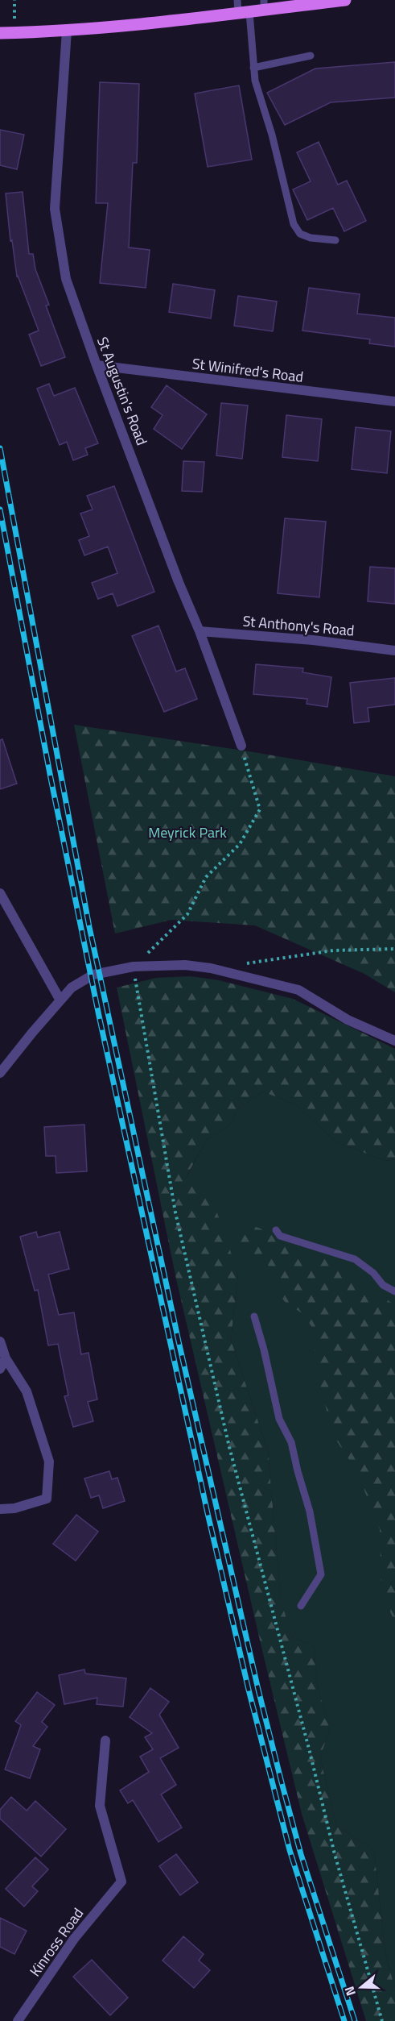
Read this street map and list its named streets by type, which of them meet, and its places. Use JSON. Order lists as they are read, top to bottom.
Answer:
{
  "streets": {
    "street": [
      "St Winifred's Road",
      "St Augustin's Road",
      "St Anthony's Road",
      "Kinross Road"
    ]
  },
  "crossings": [
    ["St Winifred's Road", "St Augustin's Road"],
    ["St Augustin's Road", "St Anthony's Road"]
  ],
  "parks": ["Meyrick Park"],
  "north": "left"
}
